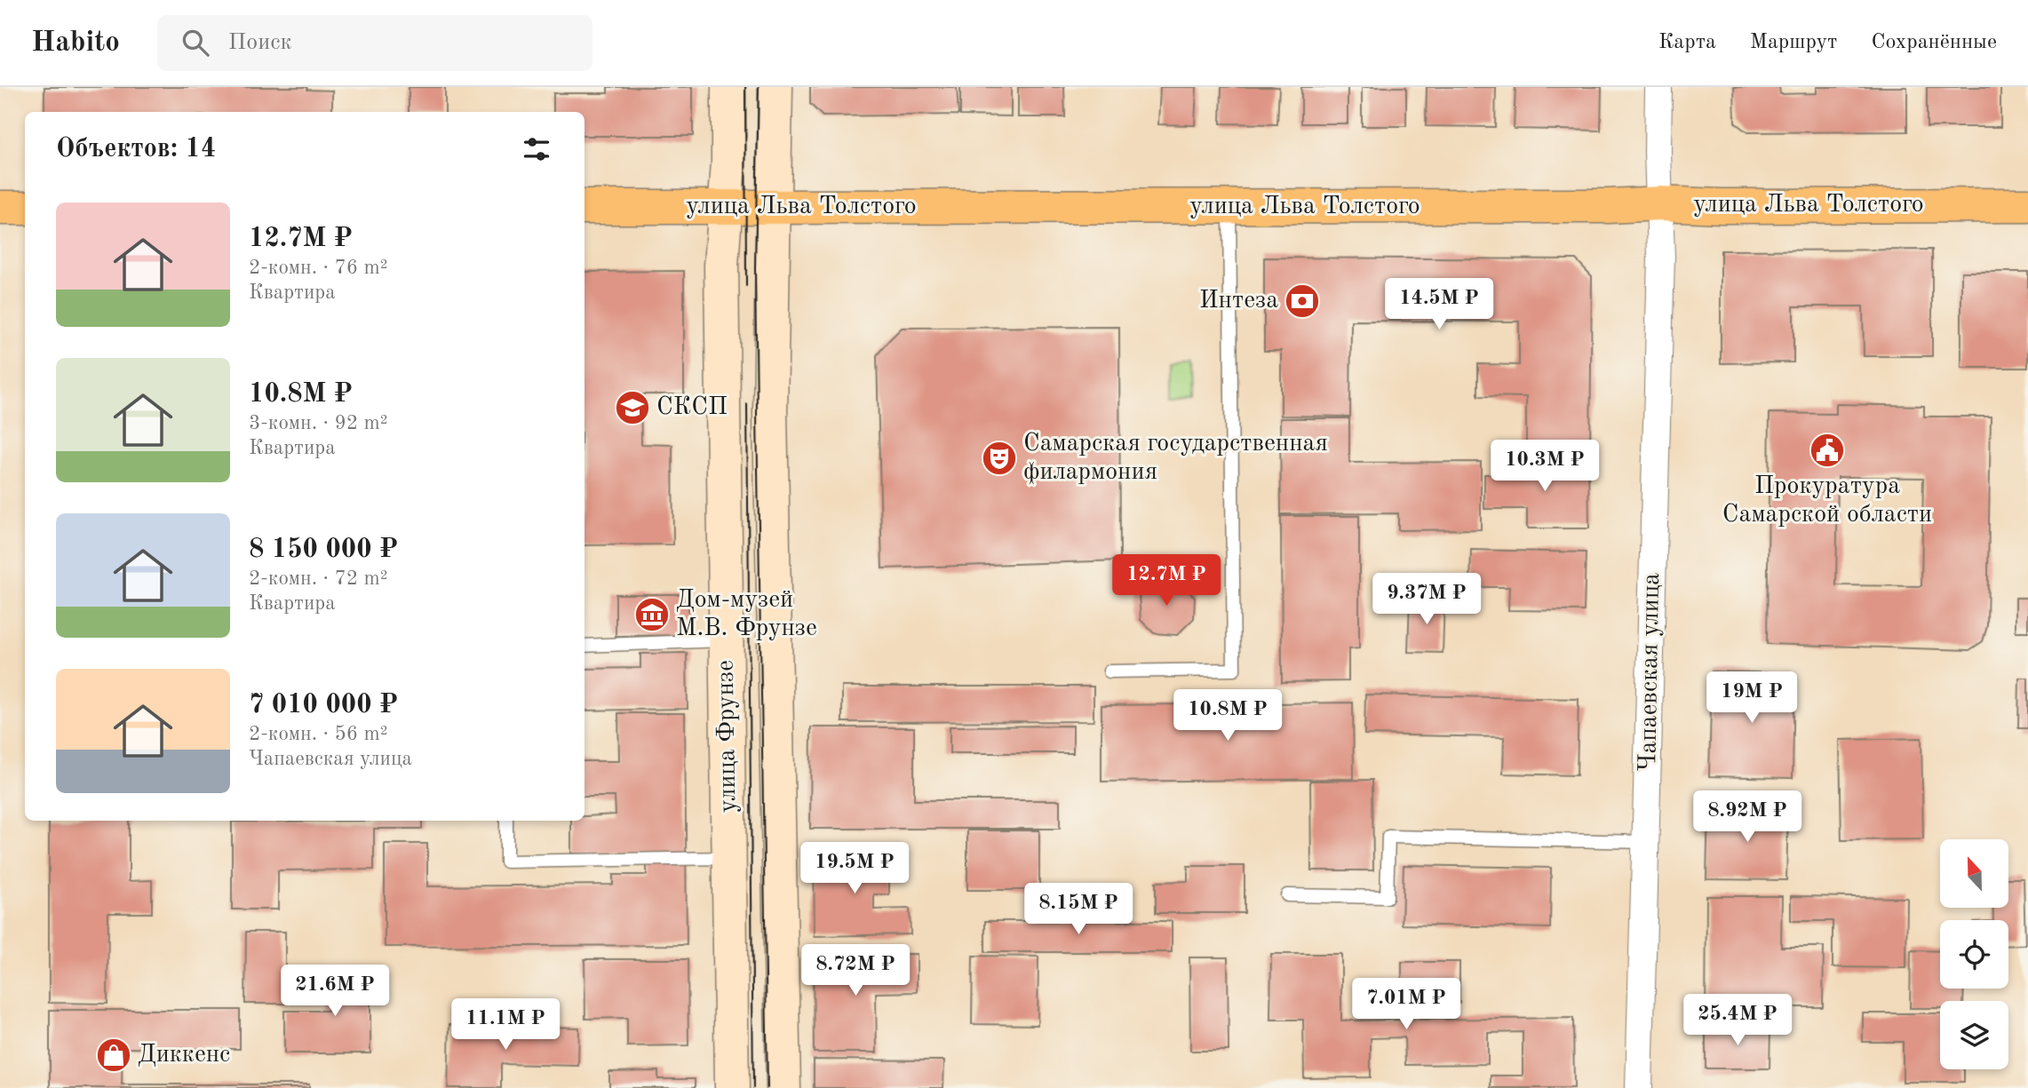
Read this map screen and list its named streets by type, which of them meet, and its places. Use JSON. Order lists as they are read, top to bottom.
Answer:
{
  "streets": {
    "main road": ["улица Льва Толстого", "улица Фрунзе"],
    "street": ["Чапаевская улица"]
  },
  "crossings": [
    ["улица Льва Толстого", "Чапаевская улица"],
    ["улица Льва Толстого", "улица Фрунзе"]
  ],
  "places": {
    "bank": ["Интеза"],
    "school or university": ["СКСП"],
    "public building": ["Прокуратура Самарской области"],
    "theatre": ["Самарская государственная филармония"],
    "museum": ["Дом-музей М.В. Фрунзе"],
    "shop": ["Диккенс"]
  },
  "north": "top",
  "page": {
    "header": "Habito",
    "search": "Поиск",
    "nav": ["Карта", "Маршрут", "Сохранённые"],
    "heading": "Объектов: 14",
    "list": [
      {
        "name": "12.7M ₽",
        "note": "2-комн. · 76 m² · Квартира"
      },
      {
        "name": "10.8M ₽",
        "note": "3-комн. · 92 m² · Квартира"
      },
      {
        "name": "8 150 000 ₽",
        "note": "2-комн. · 72 m² · Квартира"
      },
      {
        "name": "7 010 000 ₽",
        "note": "2-комн. · 56 m² · Чапаевская улица"
      }
    ],
    "price": [
      "14.5M ₽",
      "10.3M ₽",
      "12.7M ₽",
      "9.37M ₽",
      "19M ₽",
      "10.8M ₽",
      "8.92M ₽",
      "19.5M ₽",
      "8.15M ₽",
      "8.72M ₽",
      "21.6M ₽",
      "7.01M ₽",
      "25.4M ₽",
      "11.1M ₽"
    ]
  }
}
